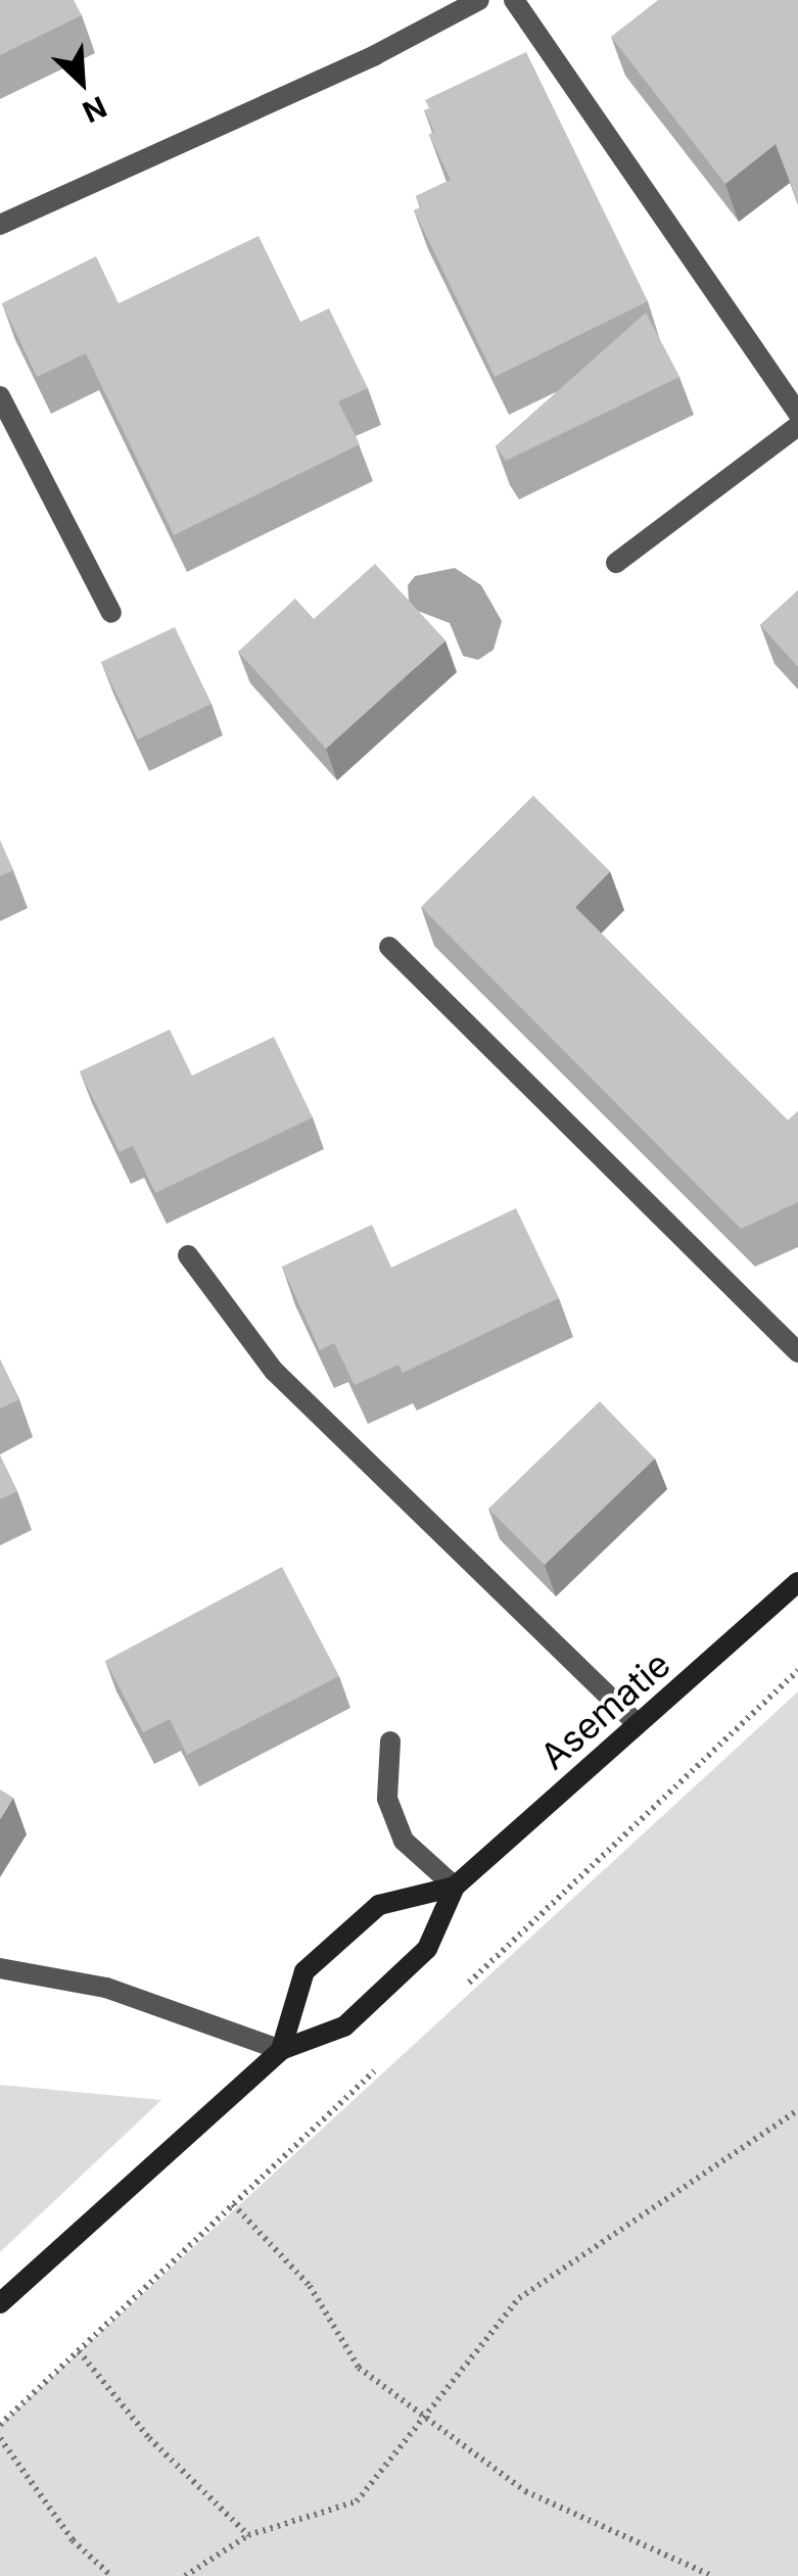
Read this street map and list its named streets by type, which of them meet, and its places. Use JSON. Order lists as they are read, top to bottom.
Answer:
{
  "streets": {
    "street": ["Asematie"]
  },
  "north": "bottom right"
}
